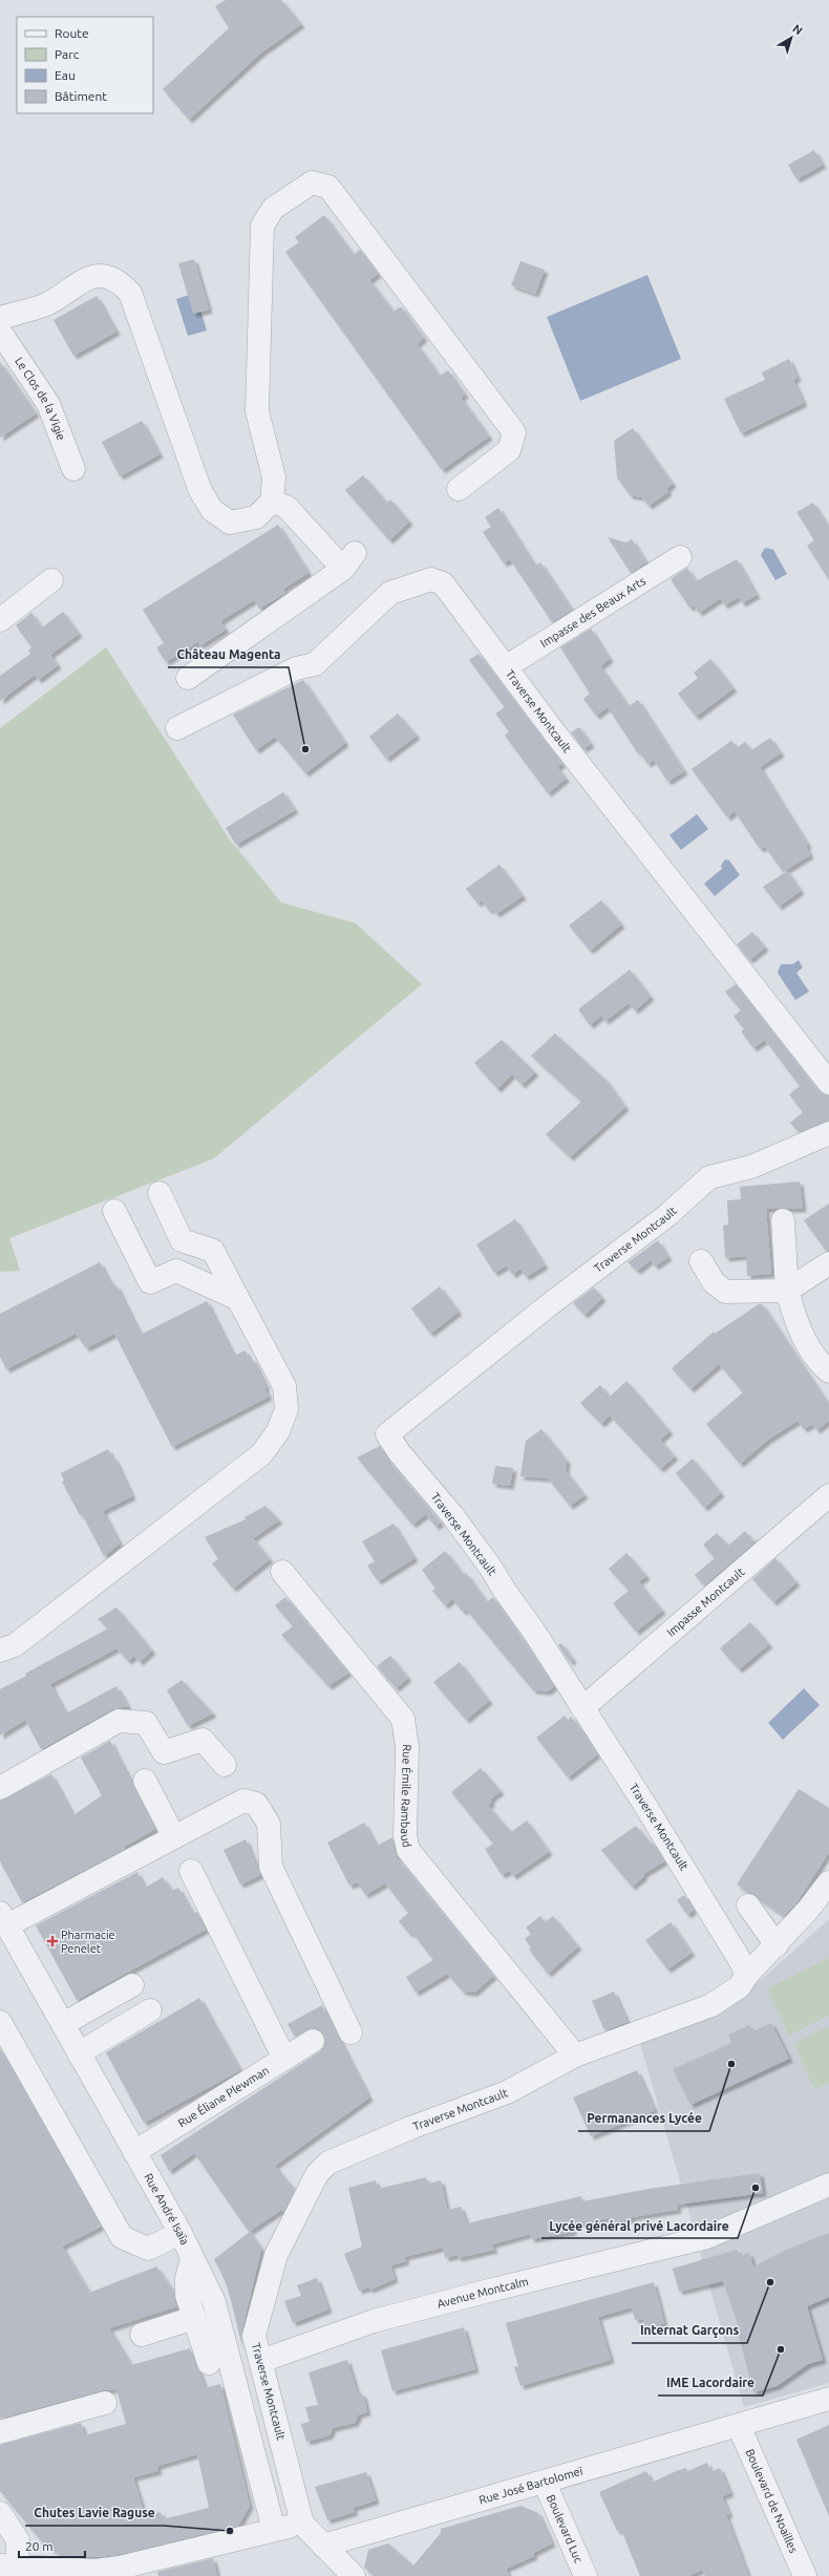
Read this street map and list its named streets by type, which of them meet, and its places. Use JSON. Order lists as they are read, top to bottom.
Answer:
{
  "streets": {
    "street": [
      "Le Clos de la Vigie",
      "Impasse des Beaux Arts",
      "Traverse Montcault",
      "Impasse Montcault",
      "Rue Émile Rambaud",
      "Rue Éliane Plewman",
      "Rue André Isaïa",
      "Avenue Montcalm",
      "Rue José Bartolomeï",
      "Boulevard de Noailles",
      "Boulevard Luc"
    ]
  },
  "crossings": [
    ["Impasse des Beaux Arts", "Traverse Montcault"],
    ["Traverse Montcault", "Impasse Montcault"],
    ["Traverse Montcault", "Rue Émile Rambaud"],
    ["Traverse Montcault", "Avenue Montcalm"],
    ["Rue Éliane Plewman", "Rue André Isaïa"],
    ["Rue José Bartolomeï", "Boulevard de Noailles"],
    ["Rue José Bartolomeï", "Boulevard Luc"]
  ],
  "places": {
    "other": [
      "Château Magenta",
      "Permanances Lycée",
      "Lycée général privé Lacordaire",
      "Internat Garçons",
      "IME Lacordaire",
      "Chutes Lavie Raguse"
    ],
    "health": ["Pharmacie Penelet"]
  },
  "legend": [
    "Route",
    "Parc",
    "Eau",
    "Bâtiment"
  ],
  "scale_bar": "20 m",
  "north": "top right"
}
